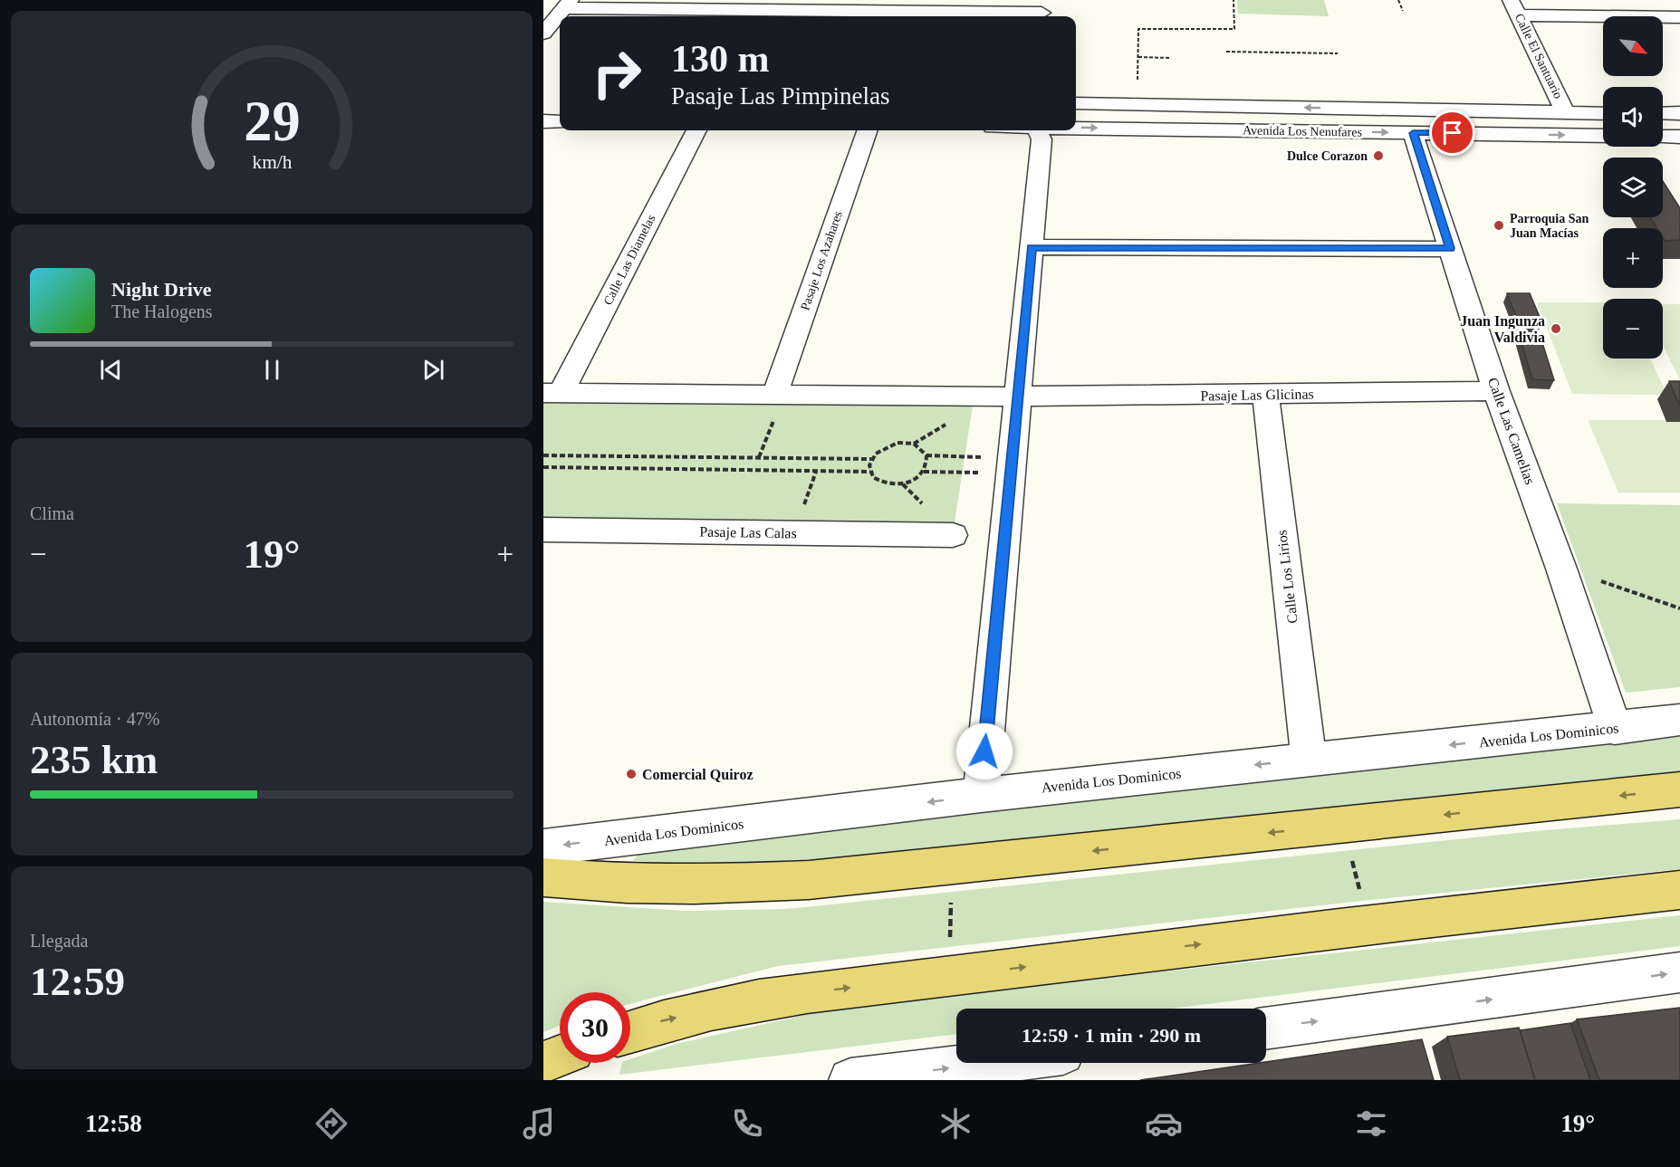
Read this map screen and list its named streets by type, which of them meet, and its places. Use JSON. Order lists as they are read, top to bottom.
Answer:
{
  "streets": {
    "street": [
      "Calle El Santuario",
      "Avenida Los Nenufares",
      "Calle Las Diamelas",
      "Pasaje Los Azahares",
      "Pasaje Las Glicinas",
      "Calle Las Camelias",
      "Pasaje Las Calas",
      "Calle Los Lirios",
      "Avenida Los Dominicos"
    ]
  },
  "crossings": [
    ["Calle El Santuario", "Avenida Los Nenufares"],
    ["Avenida Los Nenufares", "Calle Las Camelias"],
    ["Calle Las Diamelas", "Pasaje Las Glicinas"],
    ["Pasaje Los Azahares", "Pasaje Las Glicinas"],
    ["Pasaje Las Glicinas", "Calle Las Camelias"],
    ["Pasaje Las Glicinas", "Calle Los Lirios"],
    ["Calle Las Camelias", "Avenida Los Dominicos"],
    ["Calle Los Lirios", "Avenida Los Dominicos"]
  ],
  "places": [
    "Dulce Corazon",
    "Parroquia San Juan Macías",
    "Juan Ingunza Valdivia",
    "Comercial Quiroz"
  ],
  "north": "bottom right",
  "page": {
    "map_buttons": ["+", "−"],
    "turn": ["130 m", "Pasaje Las Pimpinelas"],
    "song": ["Night Drive", "The Halogens"],
    "tile": [
      "Clima",
      ["Autonomía · 47%", "235 km"],
      ["Llegada", "12:59"]
    ],
    "heat": ["−", "19°", "+"],
    "limit": "30",
    "trip": "12:59 · 1 min · 290 m",
    "tabs": ["12:58", "19°"],
    "gauge": ["29", "km/h"]
  }
}
